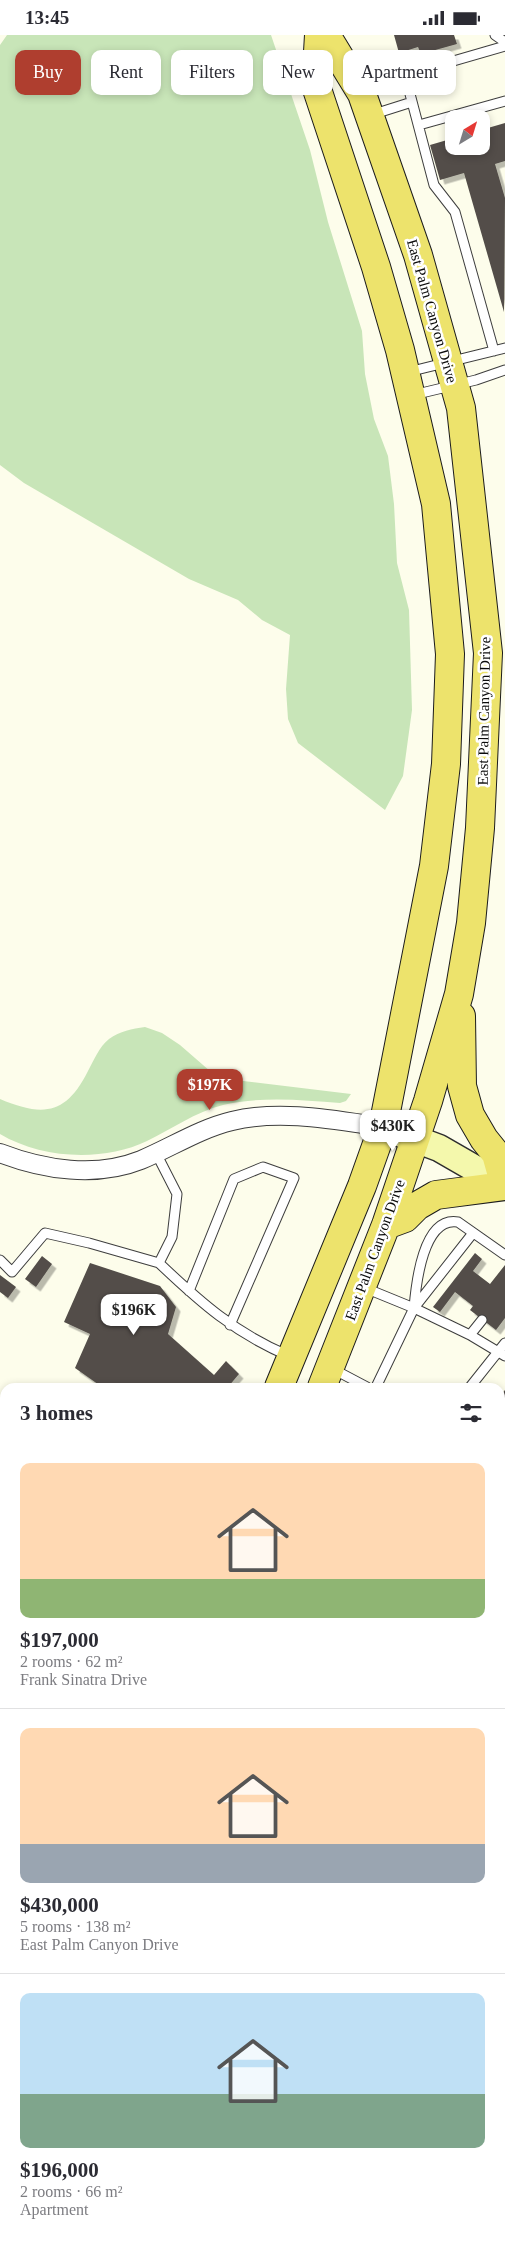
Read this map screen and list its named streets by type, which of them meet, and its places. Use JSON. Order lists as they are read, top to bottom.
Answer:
{
  "streets": {
    "main road": ["East Palm Canyon Drive"]
  },
  "north": "top right",
  "page": {
    "status": "13:45",
    "chip": [
      "Buy",
      "Rent",
      "Filters",
      "New",
      "Apartment"
    ],
    "price": ["$197K", "$430K", "$196K"],
    "heading": "3 homes",
    "list": [
      {
        "name": "$197,000",
        "note": "2 rooms · 62 m² · Frank Sinatra Drive"
      },
      {
        "name": "$430,000",
        "note": "5 rooms · 138 m² · East Palm Canyon Drive"
      },
      {
        "name": "$196,000",
        "note": "2 rooms · 66 m² · Apartment"
      }
    ]
  }
}
